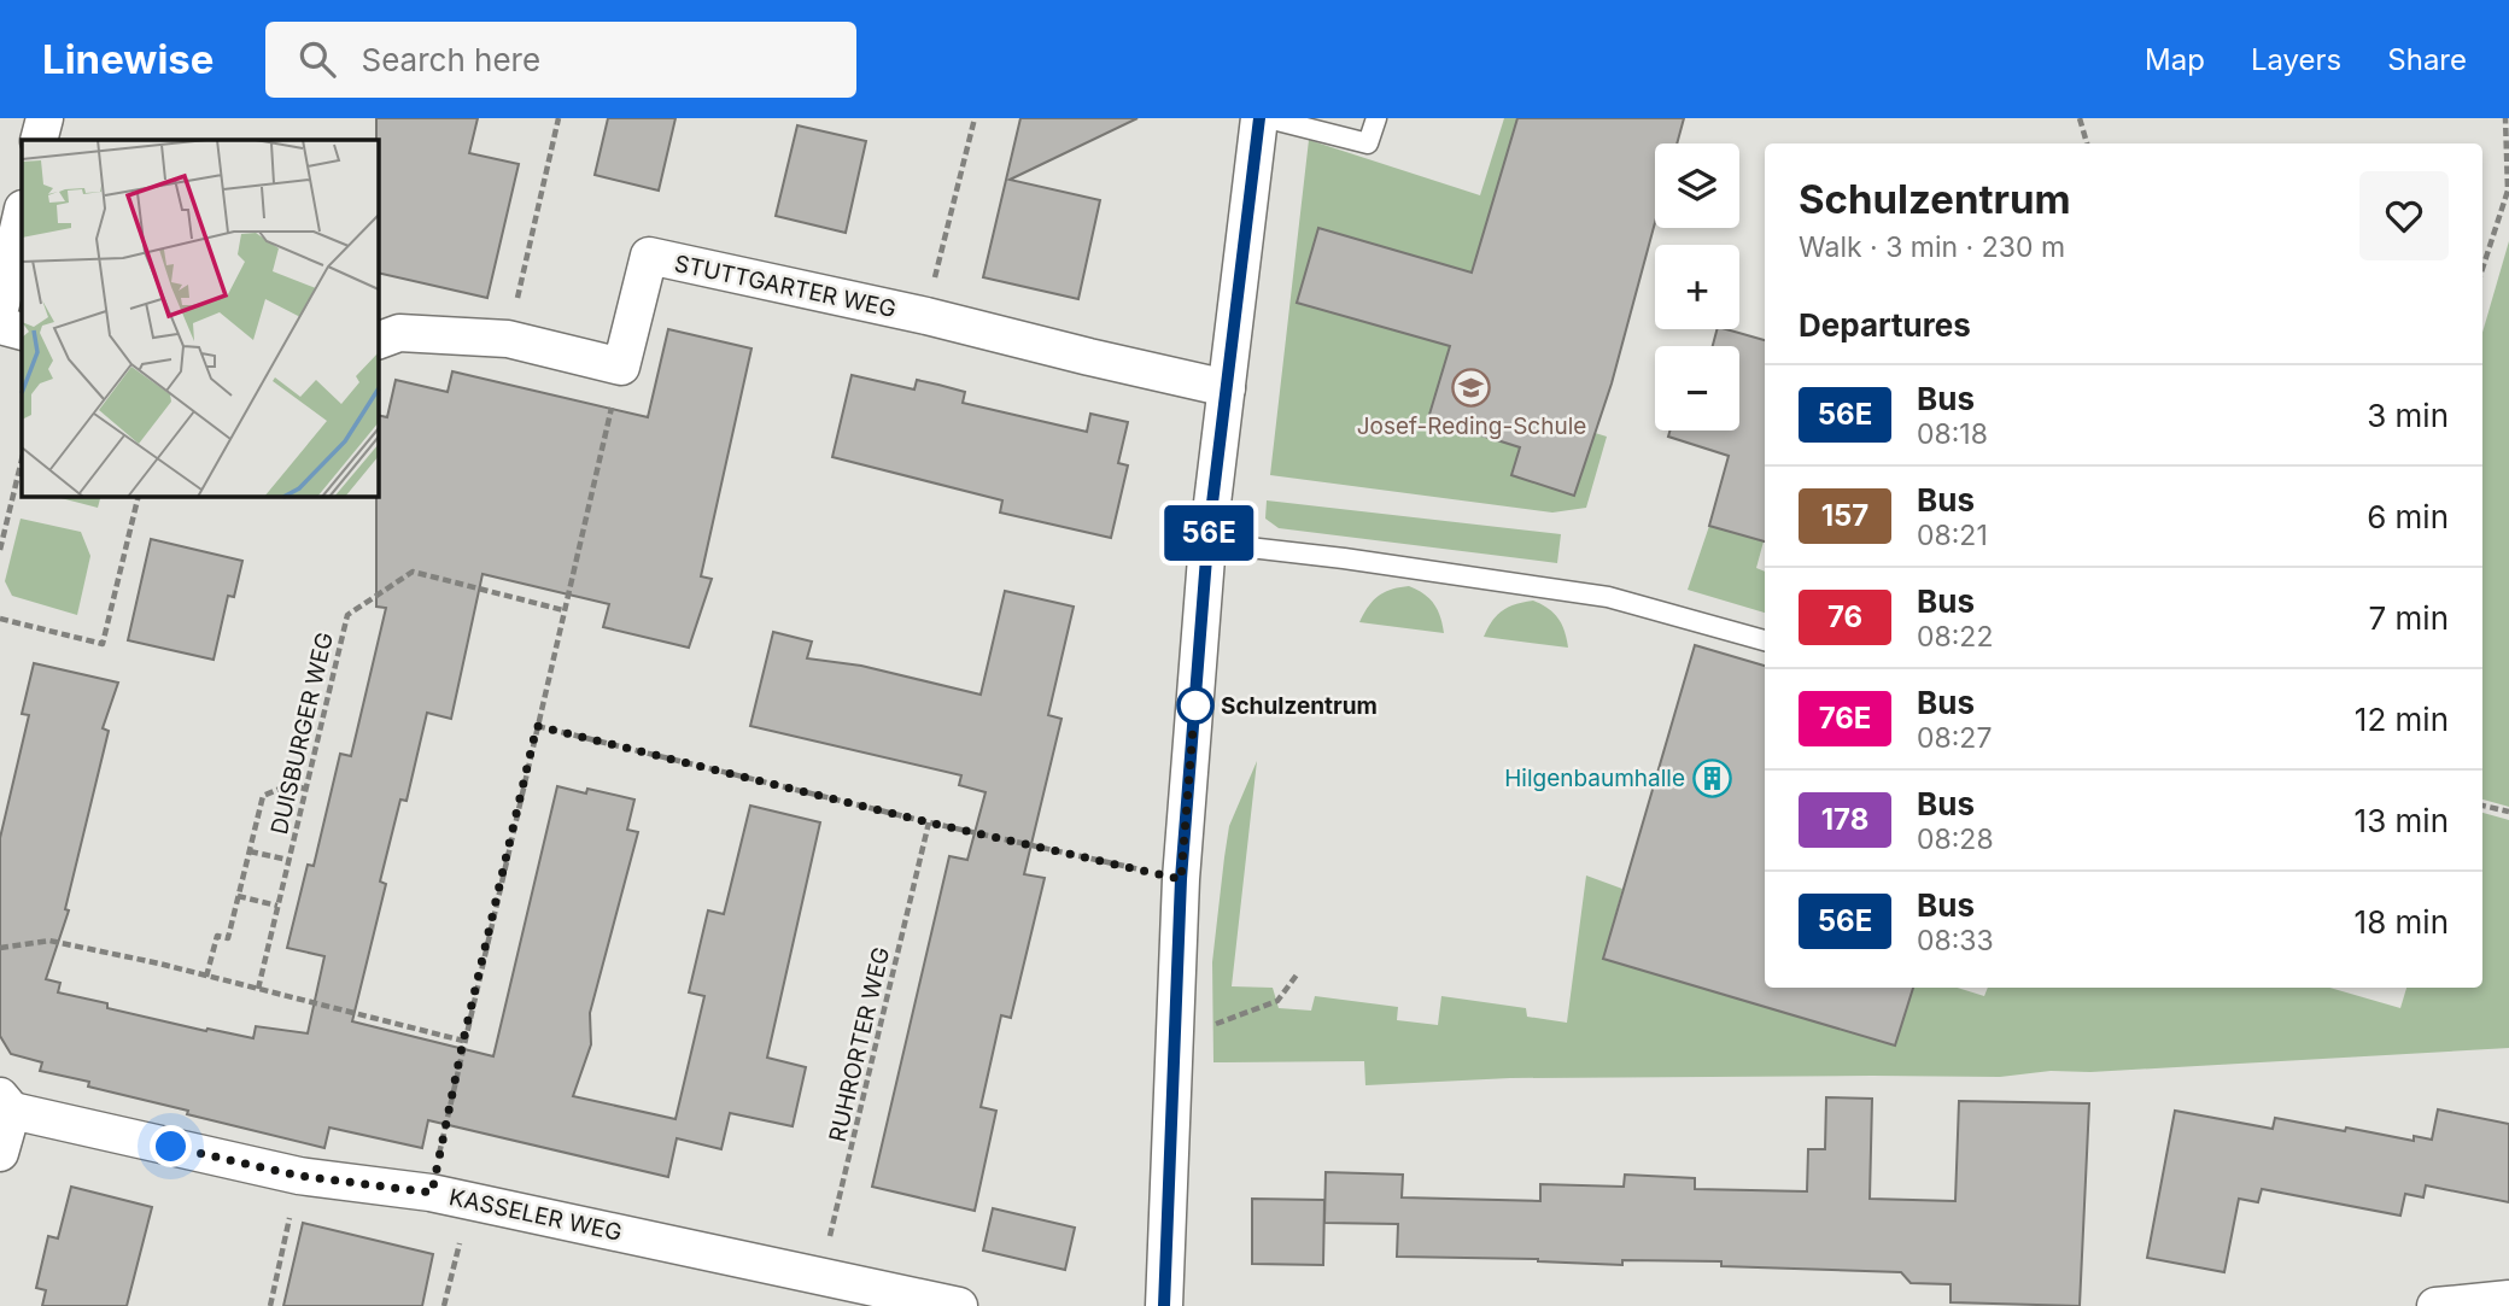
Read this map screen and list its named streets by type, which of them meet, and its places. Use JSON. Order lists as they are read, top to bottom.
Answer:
{
  "streets": {
    "street": ["STUTTGARTER WEG", "KASSELER WEG"],
    "path": ["DUISBURGER WEG", "RUHRORTER WEG"]
  },
  "crossings": [
    ["RUHRORTER WEG", "KASSELER WEG"]
  ],
  "places": {
    "school or university": ["Josef-Reding-Schule"],
    "other": ["Schulzentrum"],
    "building": ["Hilgenbaumhalle"]
  },
  "lines": ["bus line 56E"],
  "page": {
    "header": "Linewise",
    "search": "Search here",
    "nav": ["Map", "Layers", "Share"],
    "on_map": "56E",
    "map_buttons": ["+", "−"],
    "heading": [
      ["Schulzentrum", "Walk · 3 min · 230 m"],
      "Departures"
    ],
    "list": [
      {
        "mark": "56E",
        "name": "Bus",
        "note": "08:18",
        "value": "3 min"
      },
      {
        "mark": "157",
        "name": "Bus",
        "note": "08:21",
        "value": "6 min"
      },
      {
        "mark": "76",
        "name": "Bus",
        "note": "08:22",
        "value": "7 min"
      },
      {
        "mark": "76E",
        "name": "Bus",
        "note": "08:27",
        "value": "12 min"
      },
      {
        "mark": "178",
        "name": "Bus",
        "note": "08:28",
        "value": "13 min"
      },
      {
        "mark": "56E",
        "name": "Bus",
        "note": "08:33",
        "value": "18 min"
      }
    ]
  }
}
